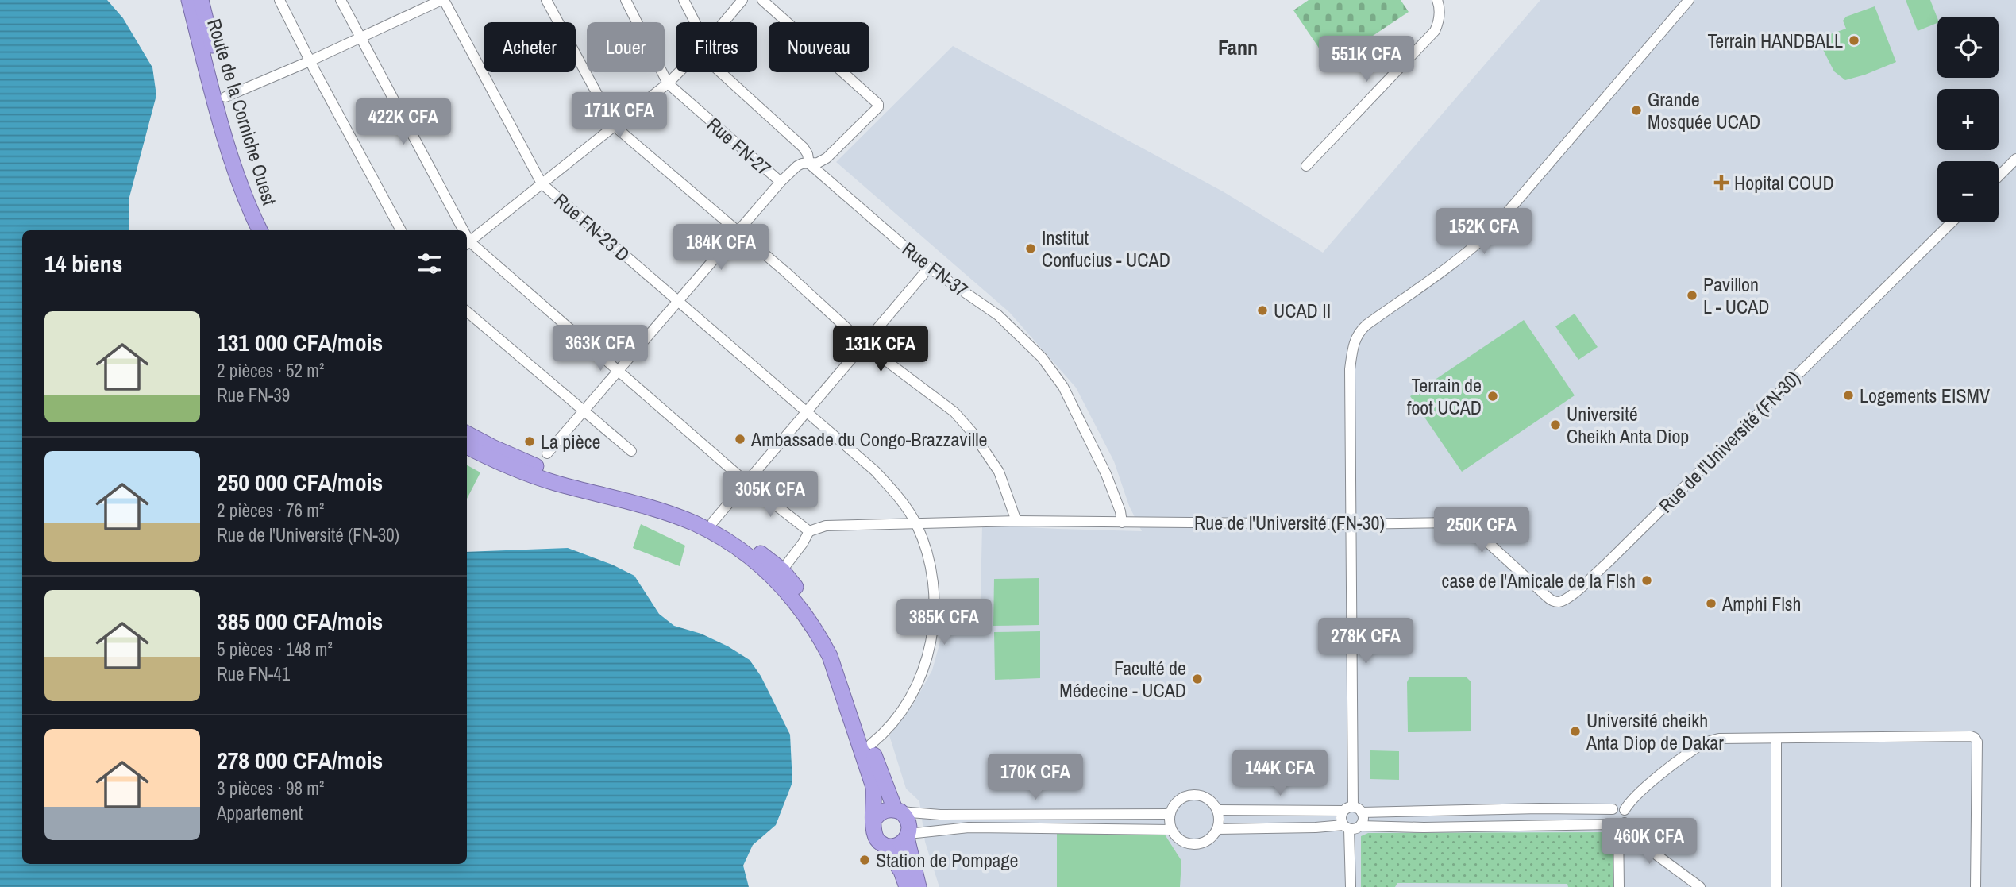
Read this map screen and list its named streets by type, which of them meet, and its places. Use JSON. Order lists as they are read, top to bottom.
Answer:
{
  "streets": {
    "highway": ["Route de la Corniche Ouest"],
    "street": [
      "Rue FN-27",
      "Rue FN-23 D",
      "Rue FN-37",
      "Rue de l'Université (FN-30)"
    ]
  },
  "crossings": [
    ["Rue FN-23 D", "Rue de l'Université (FN-30)"],
    ["Rue FN-37", "Rue de l'Université (FN-30)"]
  ],
  "districts": ["Fann"],
  "places": {
    "other": [
      "Terrain HANDBALL",
      "Grande Mosquée UCAD",
      "Institut Confucius - UCAD",
      "Pavillon L - UCAD",
      "UCAD II",
      "Logements EISMV",
      "Terrain de foot UCAD",
      "Université Cheikh Anta Diop",
      "Ambassade du Congo-Brazzaville",
      "La pièce",
      "case de l'Amicale de la Flsh",
      "Amphi Flsh",
      "Faculté de Médecine - UCAD",
      "Université cheikh Anta Diop de Dakar",
      "Station de Pompage"
    ],
    "health": ["Hopital COUD"]
  },
  "page": {
    "map_buttons": ["+", "−"],
    "chip": [
      "Acheter",
      "Louer",
      "Filtres",
      "Nouveau"
    ],
    "price": [
      "551K CFA",
      "171K CFA",
      "422K CFA",
      "152K CFA",
      "184K CFA",
      "363K CFA",
      "131K CFA",
      "305K CFA",
      "250K CFA",
      "385K CFA",
      "278K CFA",
      "144K CFA",
      "170K CFA",
      "460K CFA"
    ],
    "heading": "14 biens",
    "list": [
      {
        "name": "131 000 CFA/mois",
        "note": "2 pièces · 52 m² · Rue FN-39"
      },
      {
        "name": "250 000 CFA/mois",
        "note": "2 pièces · 76 m² · Rue de l'Université (FN-30)"
      },
      {
        "name": "385 000 CFA/mois",
        "note": "5 pièces · 148 m² · Rue FN-41"
      },
      {
        "name": "278 000 CFA/mois",
        "note": "3 pièces · 98 m² · Appartement"
      }
    ]
  }
}
